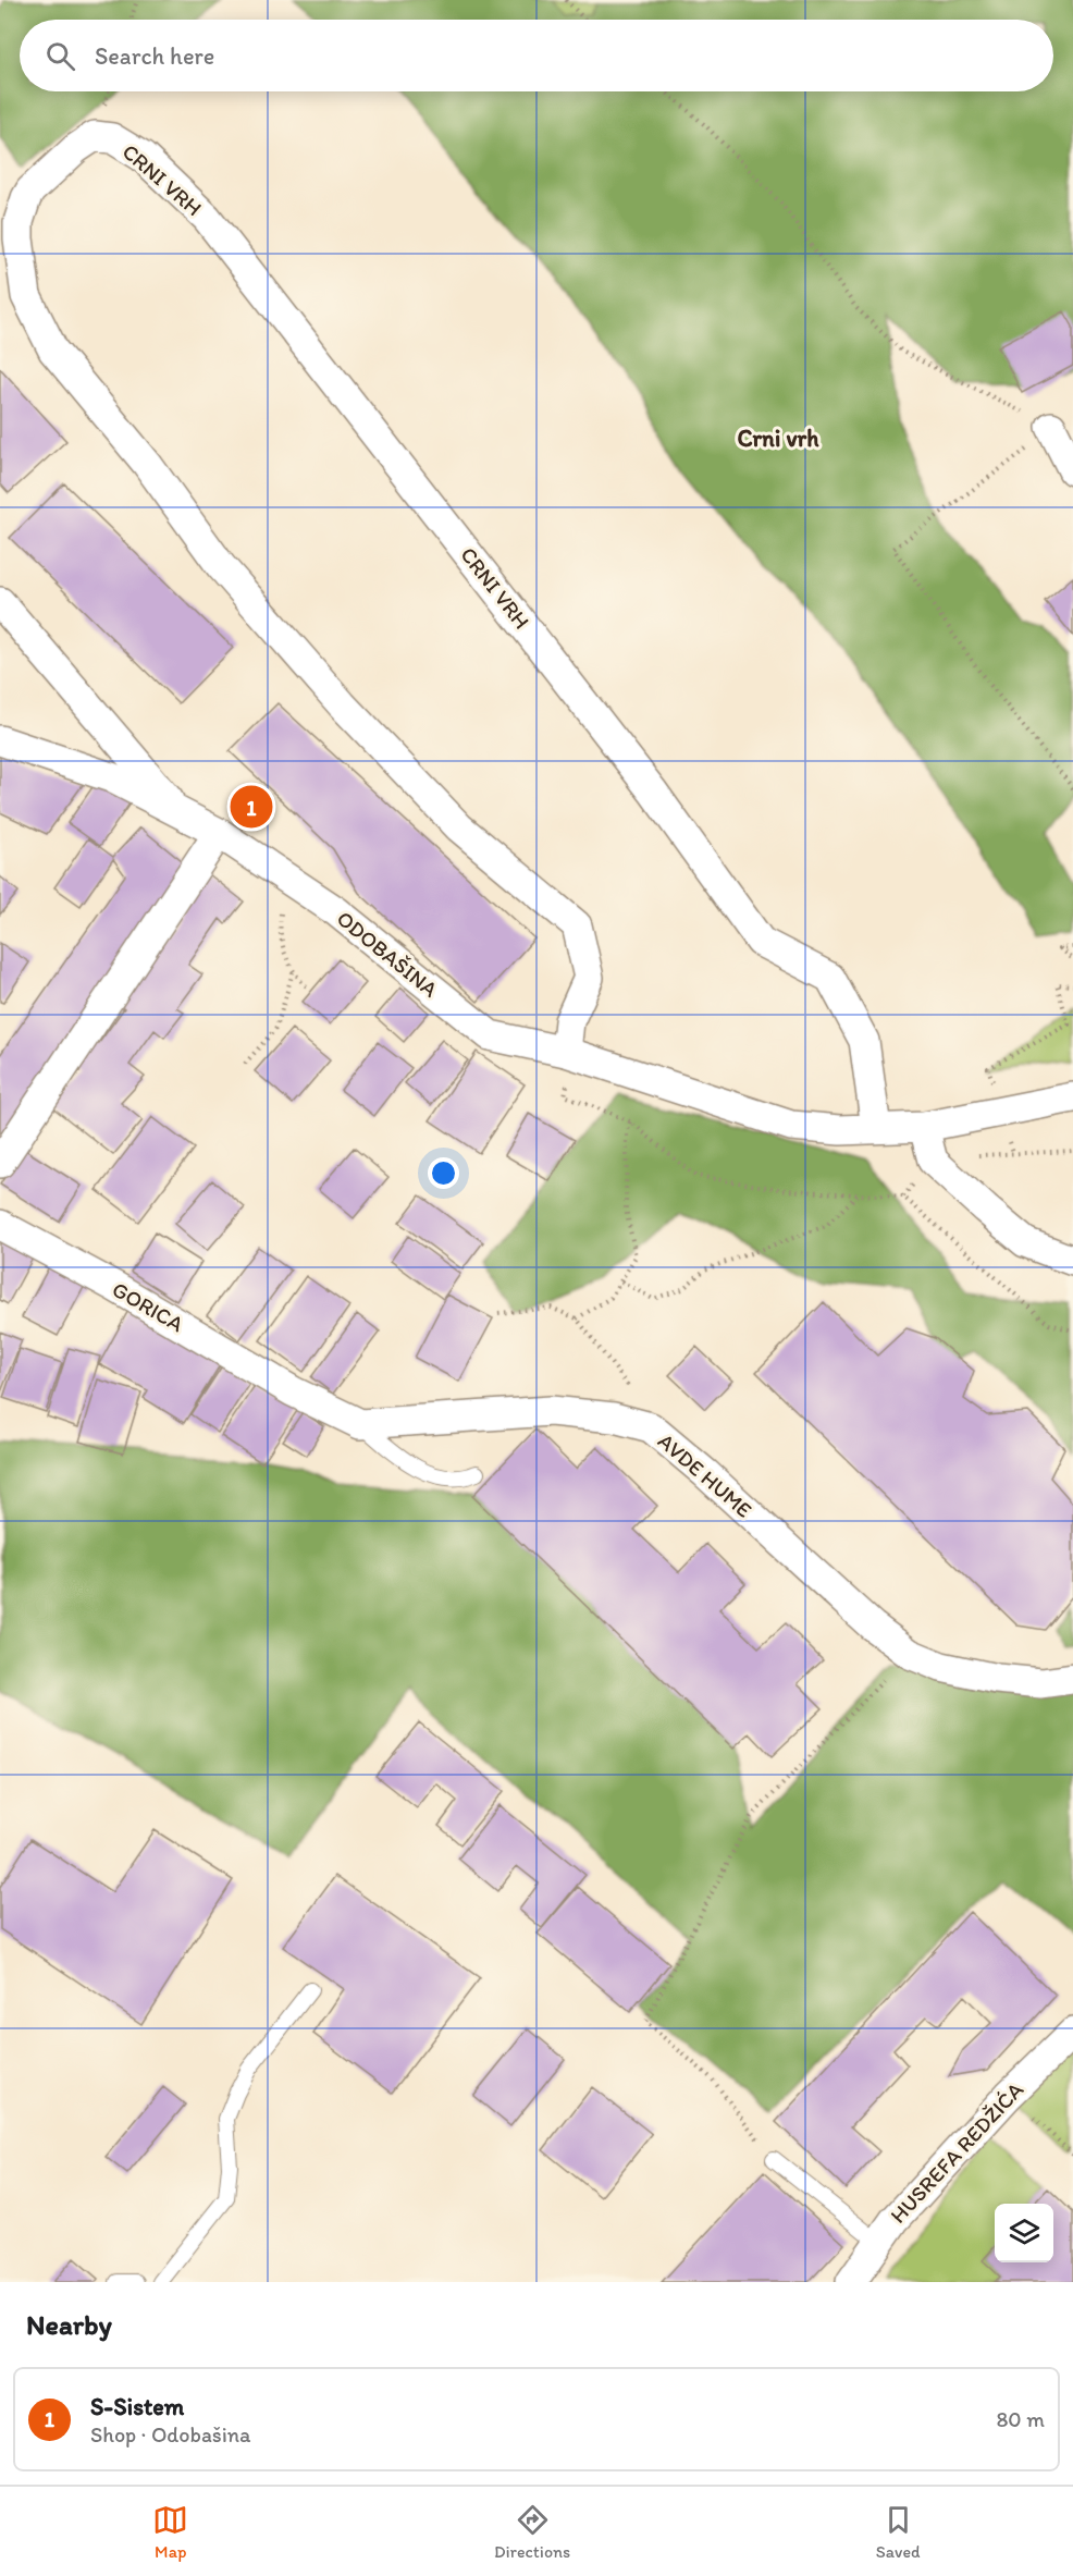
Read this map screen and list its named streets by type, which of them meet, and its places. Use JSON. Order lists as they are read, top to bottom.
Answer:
{
  "streets": {
    "street": [
      "CRNI VRH",
      "ODOBAŠINA",
      "GORICA",
      "AVDE HUME",
      "HUSREFA REDŽIĆA"
    ]
  },
  "crossings": [
    ["CRNI VRH", "ODOBAŠINA"],
    ["GORICA", "AVDE HUME"]
  ],
  "districts": ["Crni vrh"],
  "page": {
    "search": "Search here",
    "pins": "1",
    "heading": "Nearby",
    "list": [
      {
        "mark": "1",
        "name": "S-Sistem",
        "note": "Shop · Odobašina",
        "value": "80 m"
      }
    ],
    "nav": ["Map", "Directions", "Saved"]
  }
}
